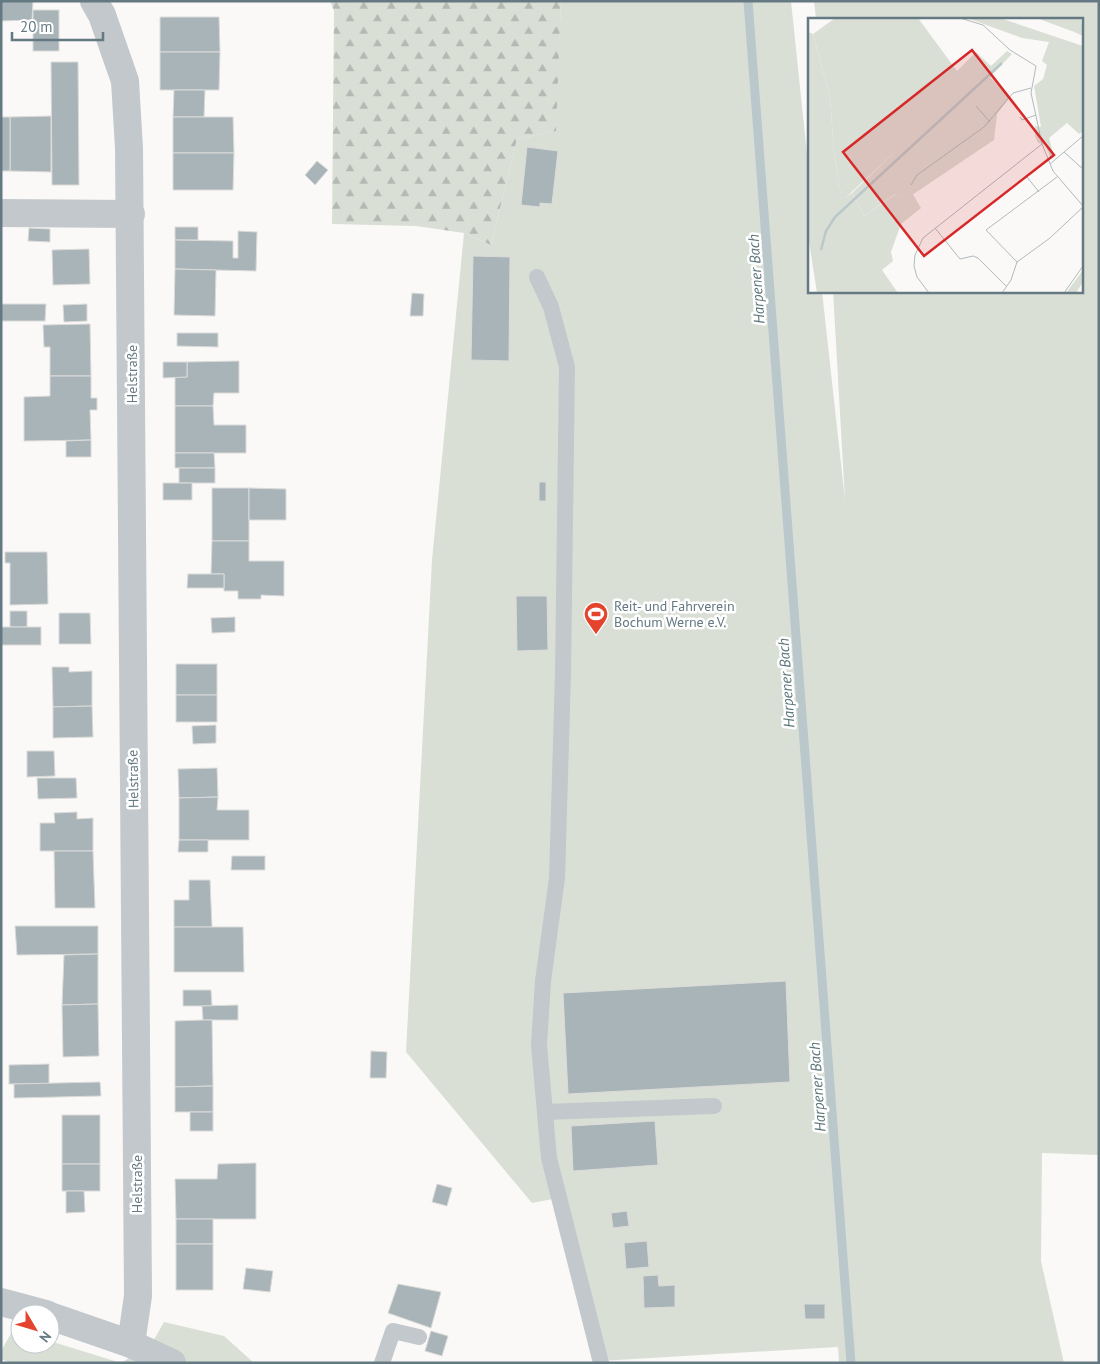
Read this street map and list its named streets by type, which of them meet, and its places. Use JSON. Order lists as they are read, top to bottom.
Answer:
{
  "streets": {
    "street": ["Helstraße"]
  },
  "water": ["Harpener Bach"],
  "places": {
    "sports": ["Reit- und Fahrverein Bochum Werne e.V."]
  },
  "scale_bar": "20 m",
  "north": "bottom right"
}
